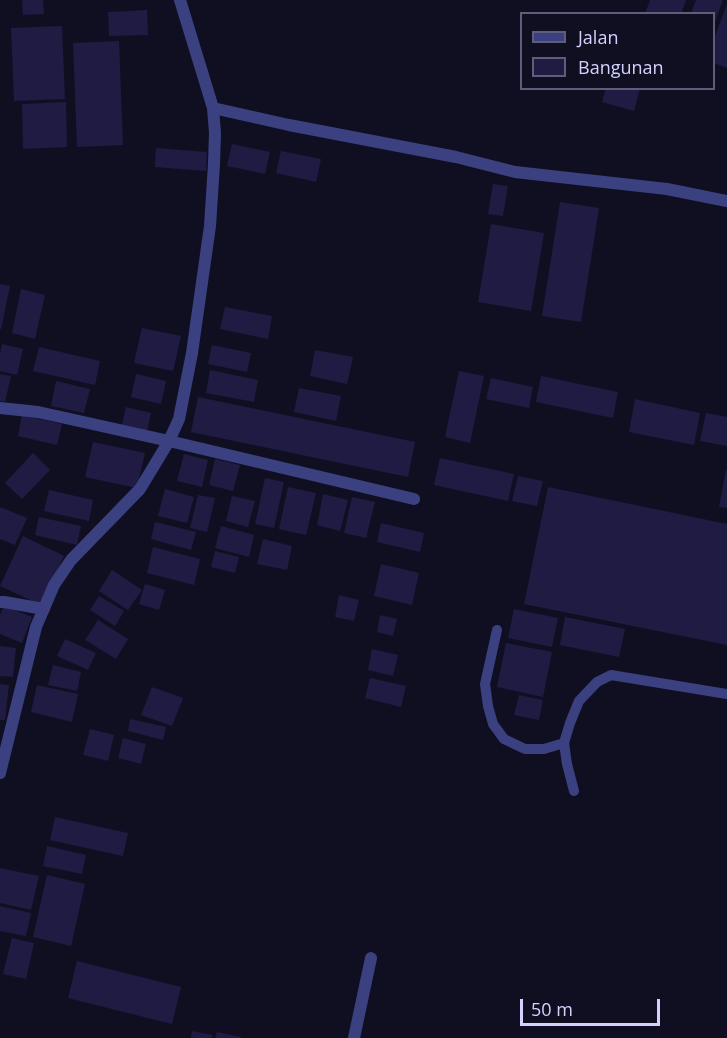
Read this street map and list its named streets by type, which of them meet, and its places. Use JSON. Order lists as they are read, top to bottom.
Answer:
{
  "legend": ["Jalan", "Bangunan"],
  "scale_bar": "50 m"
}
